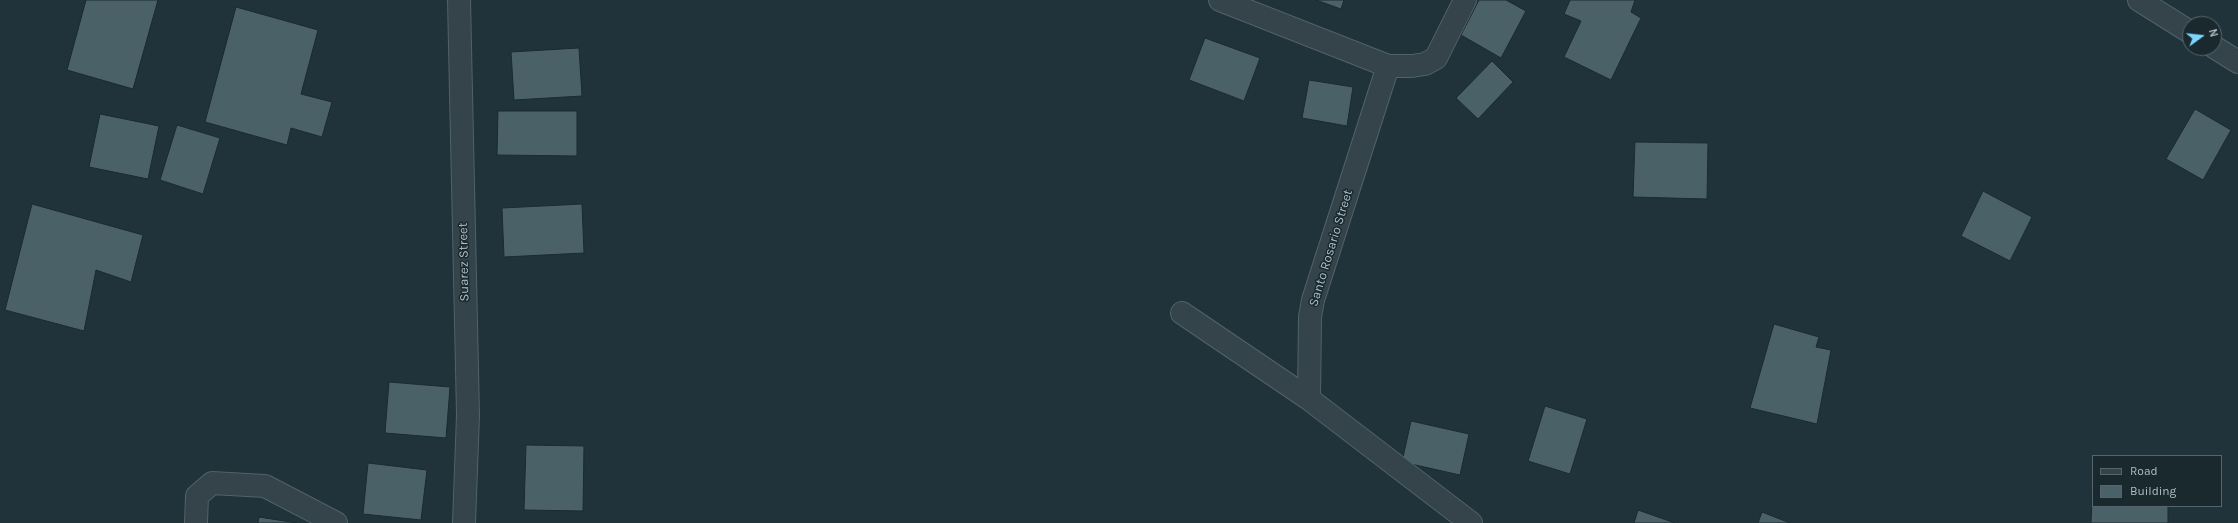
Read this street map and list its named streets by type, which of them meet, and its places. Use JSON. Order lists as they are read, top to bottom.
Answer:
{
  "streets": {
    "street": ["Santo Rosario Street", "Suarez Street"]
  },
  "legend": ["Road", "Building"],
  "north": "right"
}
